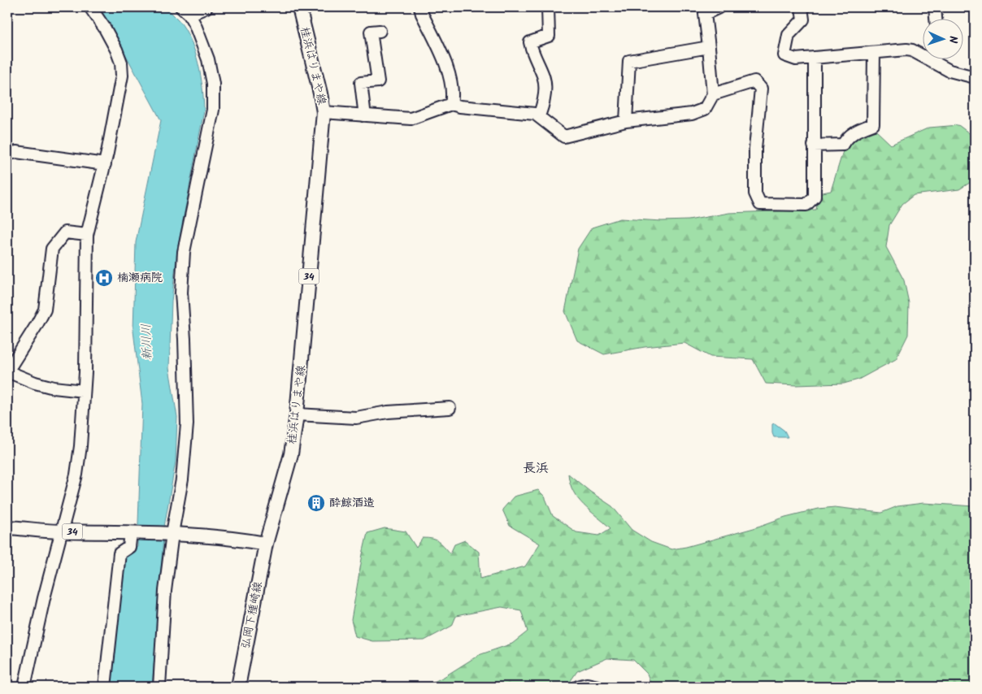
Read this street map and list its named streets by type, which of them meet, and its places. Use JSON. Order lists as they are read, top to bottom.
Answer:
{
  "streets": {
    "main road": ["桂浜はりまや線", "34", "弘岡下種崎線"]
  },
  "crossings": [
    ["桂浜はりまや線", "34"],
    ["桂浜はりまや線", "弘岡下種崎線"],
    ["34", "弘岡下種崎線"]
  ],
  "districts": ["長浜"],
  "water": ["新川川"],
  "places": {
    "hospital": ["楠瀬病院"],
    "building": ["酔鯨酒造"]
  },
  "north": "right"
}
